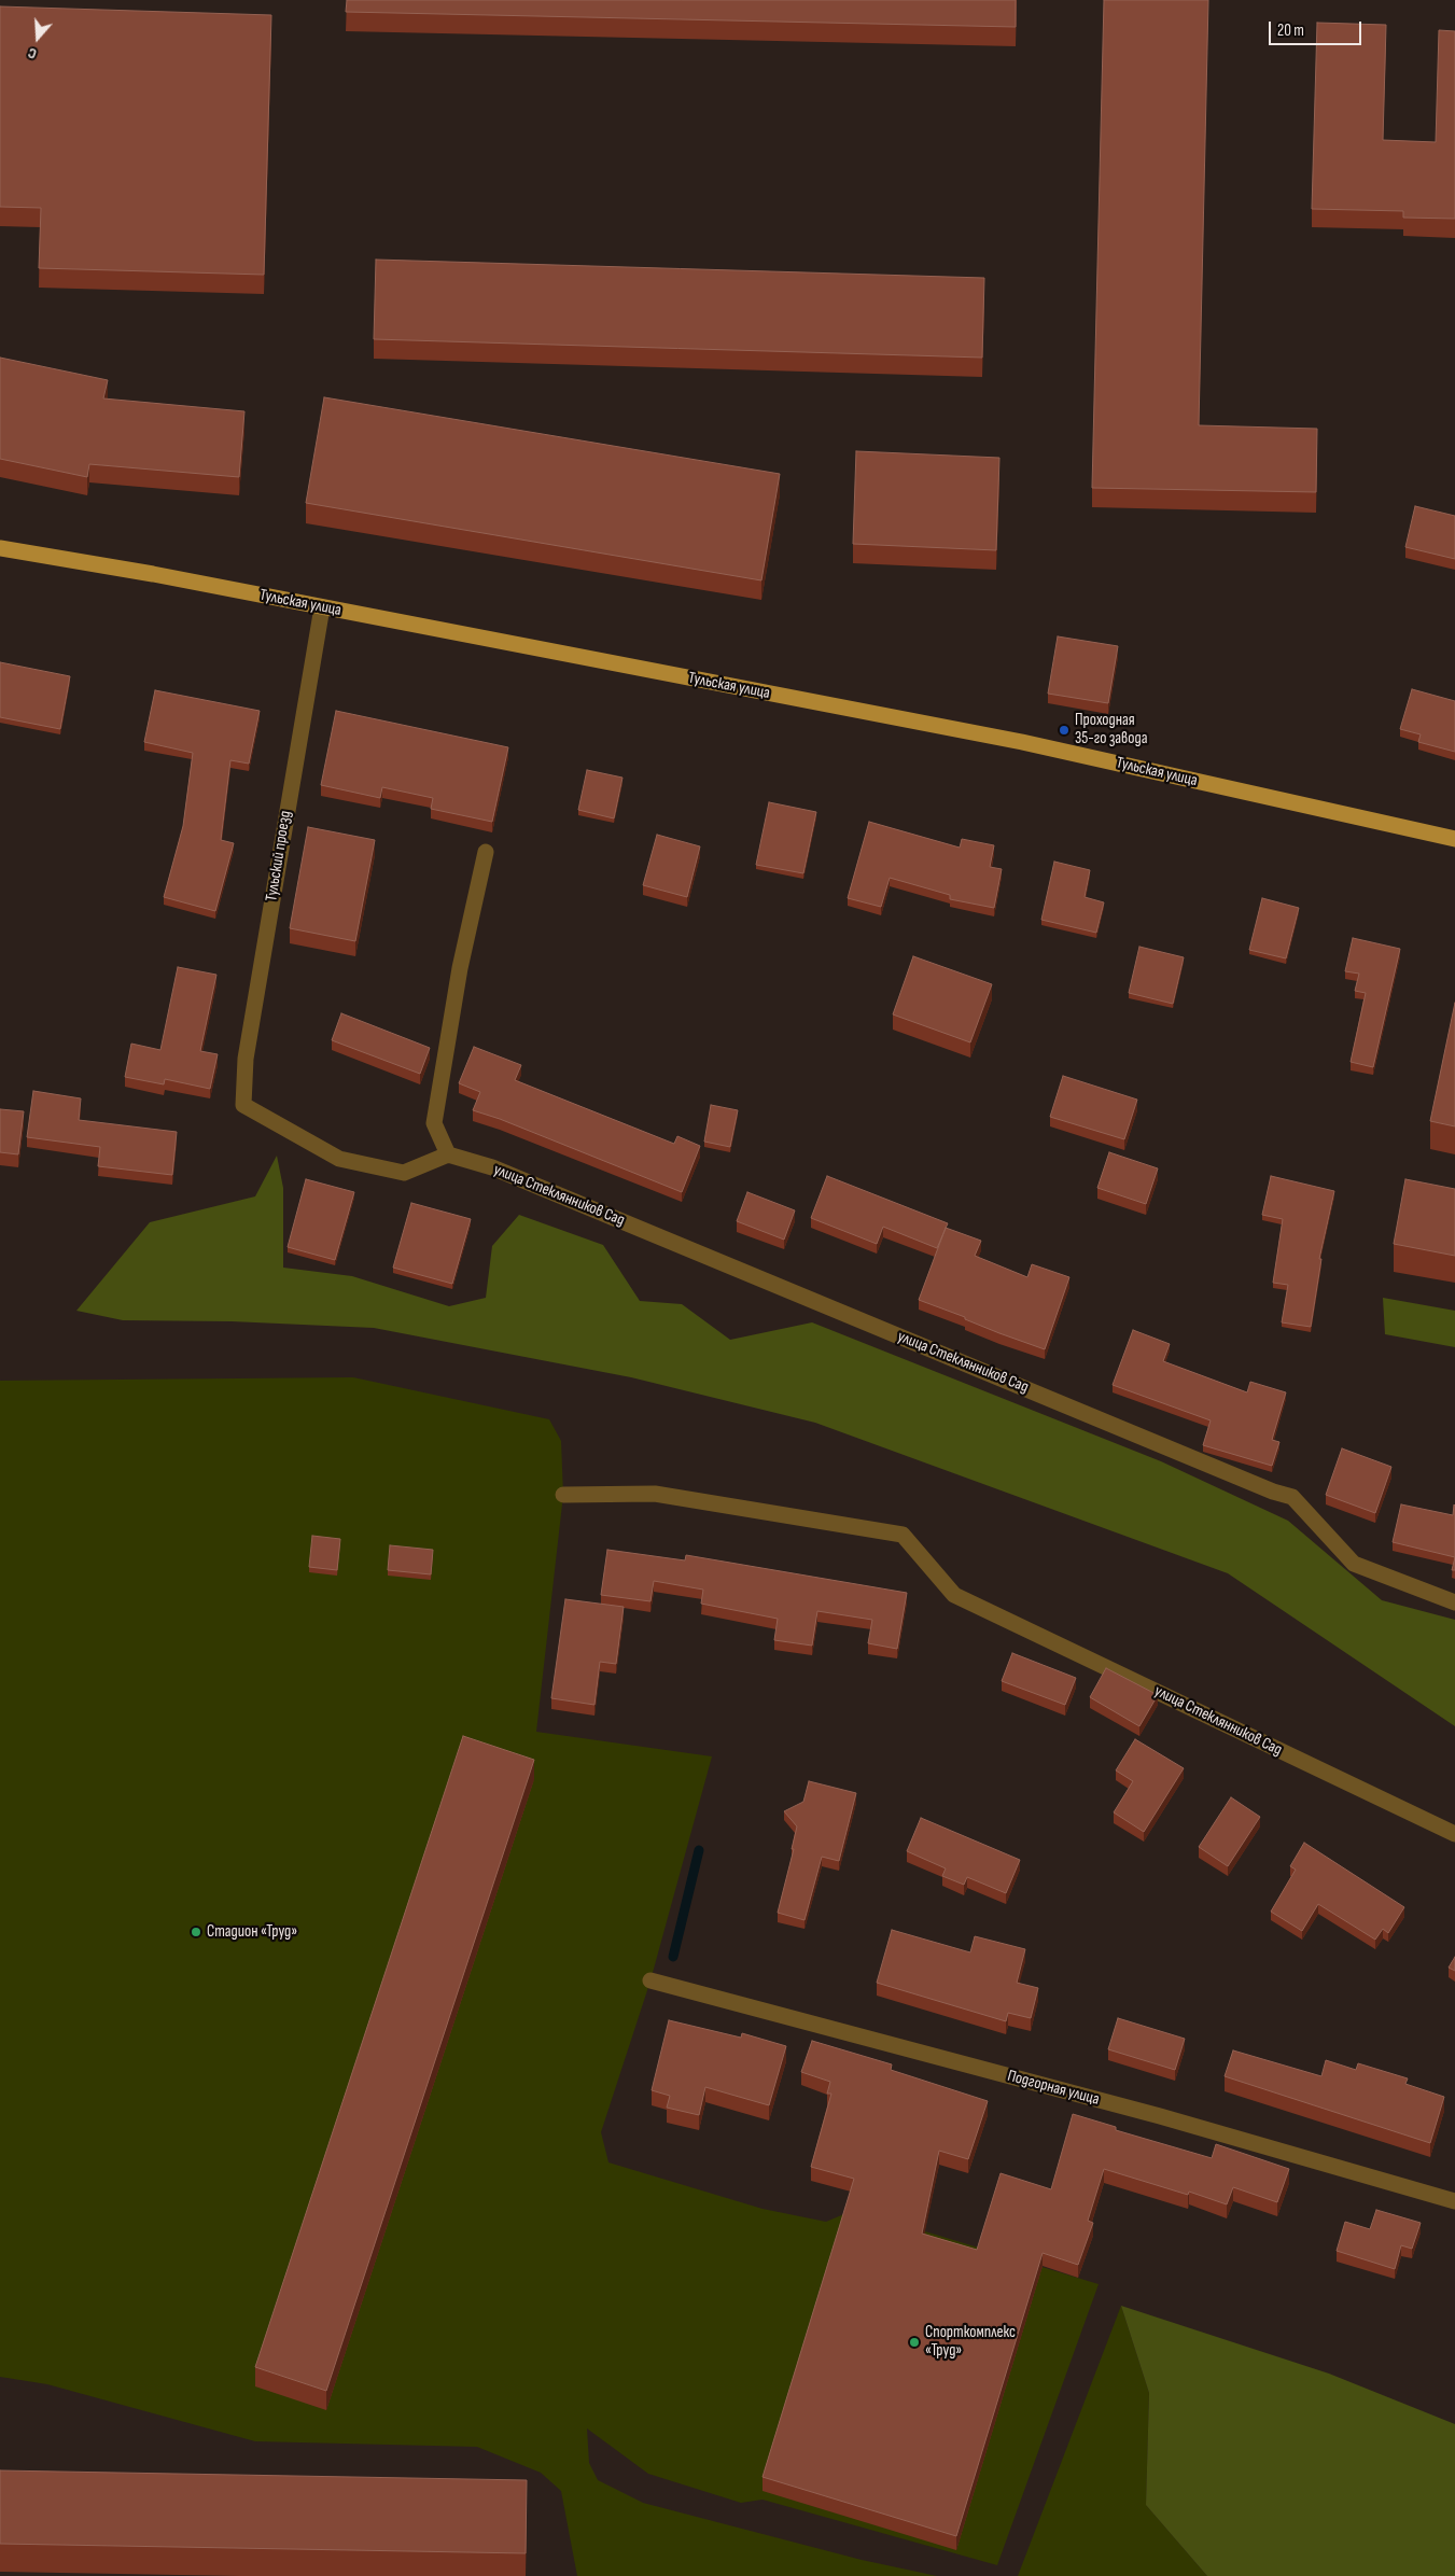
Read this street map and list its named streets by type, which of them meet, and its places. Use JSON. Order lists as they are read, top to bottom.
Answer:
{
  "streets": {
    "main road": ["Тульская улица"],
    "street": ["Тульский проезд", "улица Стеклянников Сад", "Подгорная улица"]
  },
  "crossings": [
    ["Тульская улица", "Тульский проезд"],
    ["Тульский проезд", "улица Стеклянников Сад"]
  ],
  "places": ["Проходная 35-го завода", "Стадион «Труд»", "Спорткомплекс «Труд»"],
  "scale_bar": "20 m",
  "north": "bottom"
}
